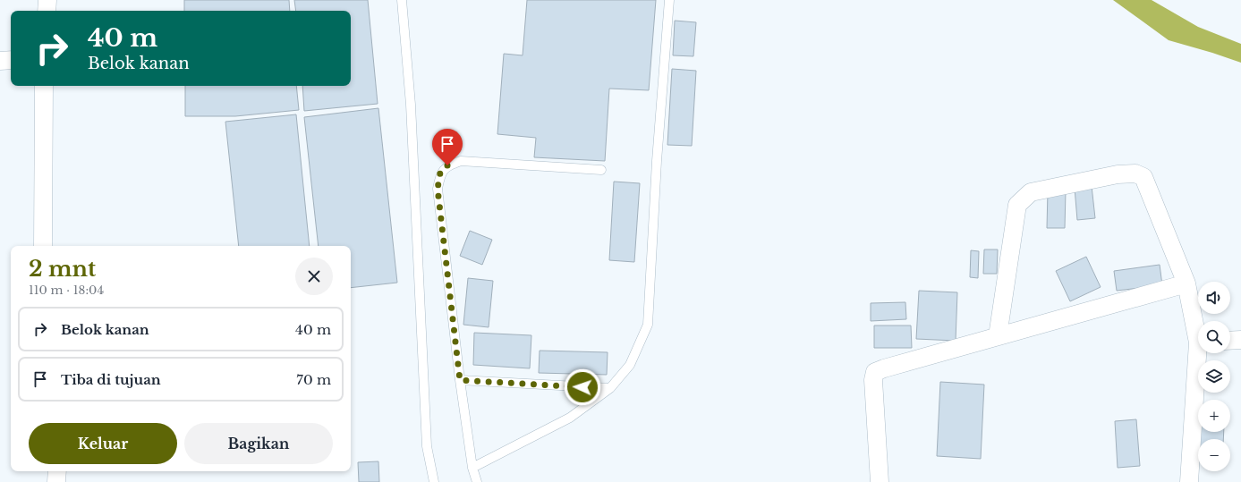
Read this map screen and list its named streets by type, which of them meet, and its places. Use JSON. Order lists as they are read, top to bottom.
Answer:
{
  "page": {
    "turn": ["40 m", "Belok kanan"],
    "heading": ["2 mnt", "110 m · 18:04"],
    "map_buttons": ["+", "−"],
    "list": [
      {
        "name": "Belok kanan",
        "value": "40 m"
      },
      {
        "name": "Tiba di tujuan",
        "value": "70 m"
      }
    ],
    "buttons": ["Keluar", "Bagikan"]
  }
}
